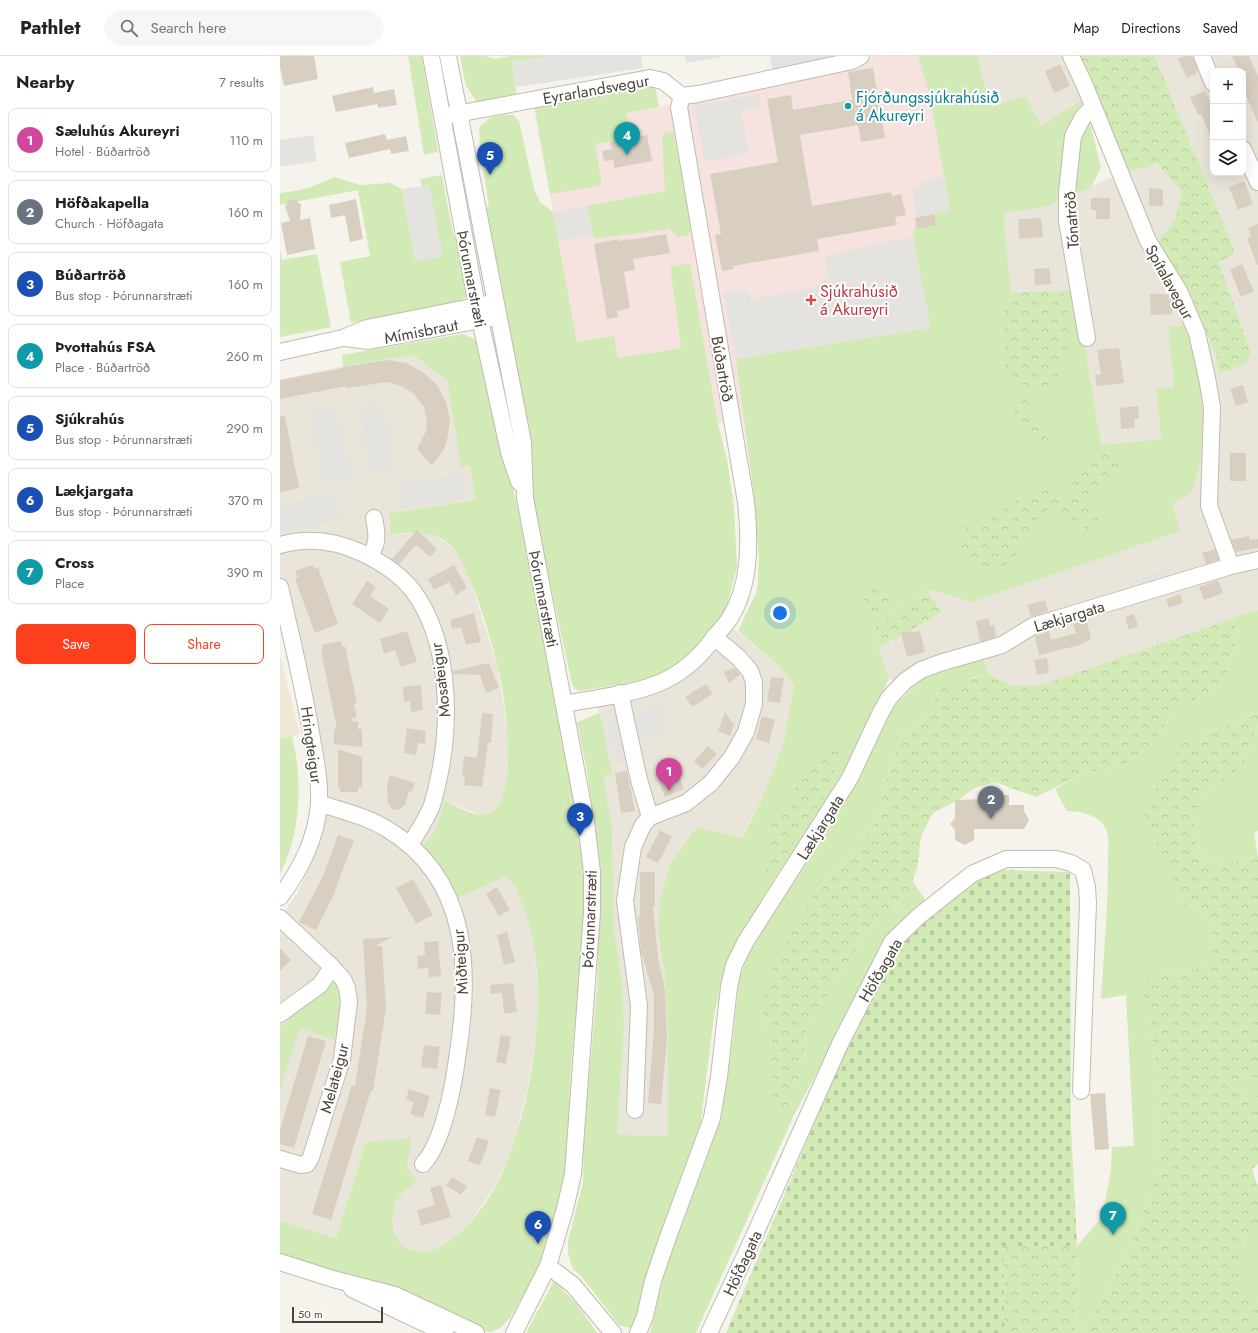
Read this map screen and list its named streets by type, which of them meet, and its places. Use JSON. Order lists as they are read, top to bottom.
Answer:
{
  "streets": {
    "street": [
      "Eyrarlandsvegur",
      "Tónatröð",
      "Þórunnarstræti",
      "Spítalavegur",
      "Mímisbraut",
      "Búðartröð",
      "Lækjargata",
      "Mosateigur",
      "Hringteigur",
      "Miðteigur",
      "Höfðagata",
      "Melateigur"
    ]
  },
  "crossings": [
    ["Eyrarlandsvegur", "Þórunnarstræti"],
    ["Eyrarlandsvegur", "Búðartröð"],
    ["Tónatröð", "Spítalavegur"],
    ["Þórunnarstræti", "Mímisbraut"],
    ["Þórunnarstræti", "Búðartröð"],
    ["Spítalavegur", "Lækjargata"],
    ["Mosateigur", "Miðteigur"],
    ["Hringteigur", "Miðteigur"]
  ],
  "places": {
    "other": ["Fjórðungssjúkrahúsið á Akureyri"],
    "health": ["Sjúkrahúsið á Akureyri"]
  },
  "scale_bar": "50 m",
  "page": {
    "header": "Pathlet",
    "search": "Search here",
    "nav": ["Map", "Directions", "Saved"],
    "heading": ["Nearby", "7 results"],
    "map_buttons": ["+", "−"],
    "list": [
      {
        "mark": "1",
        "name": "Sæluhús Akureyri",
        "note": "Hotel · Búðartröð",
        "value": "110 m"
      },
      {
        "mark": "2",
        "name": "Höfðakapella",
        "note": "Church · Höfðagata",
        "value": "160 m"
      },
      {
        "mark": "3",
        "name": "Búðartröð",
        "note": "Bus stop · Þórunnarstræti",
        "value": "160 m"
      },
      {
        "mark": "4",
        "name": "Þvottahús FSA",
        "note": "Place · Búðartröð",
        "value": "260 m"
      },
      {
        "mark": "5",
        "name": "Sjúkrahús",
        "note": "Bus stop · Þórunnarstræti",
        "value": "290 m"
      },
      {
        "mark": "6",
        "name": "Lækjargata",
        "note": "Bus stop · Þórunnarstræti",
        "value": "370 m"
      },
      {
        "mark": "7",
        "name": "Cross",
        "note": "Place",
        "value": "390 m"
      }
    ],
    "pins": [
      "4",
      "5",
      "1",
      "2",
      "3",
      "7",
      "6"
    ],
    "buttons": ["Save", "Share"],
    "scale": "50 m"
  }
}
